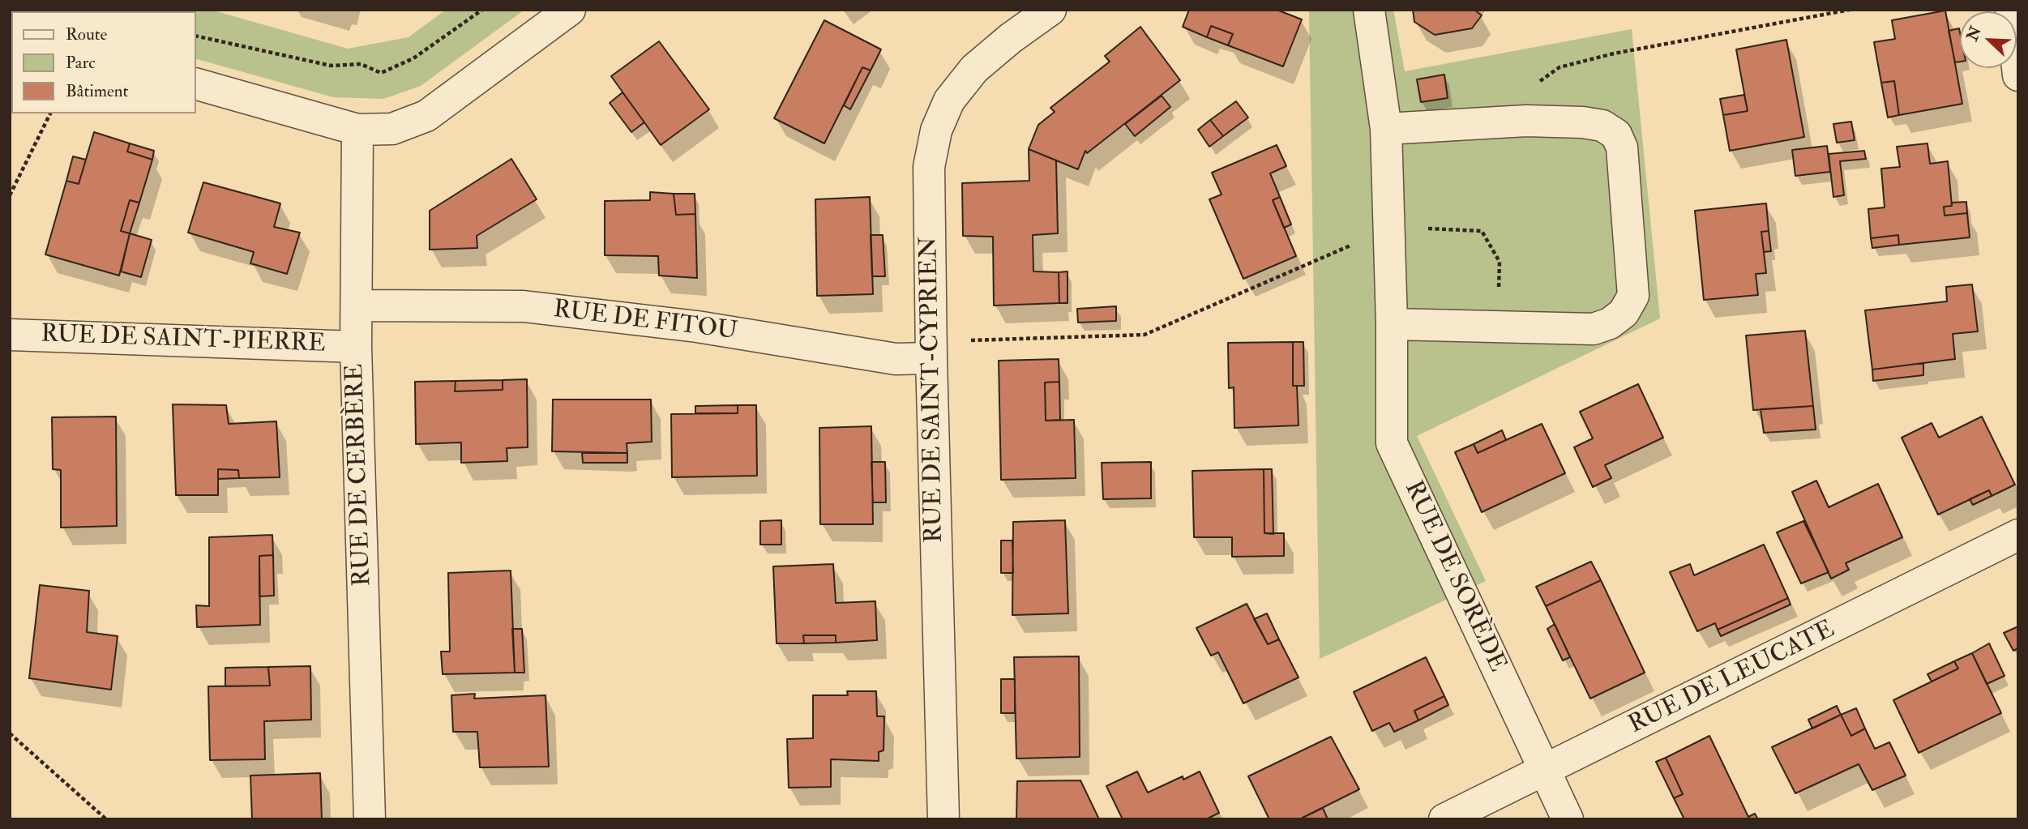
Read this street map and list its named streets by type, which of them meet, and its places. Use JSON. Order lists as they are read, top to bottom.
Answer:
{
  "streets": {
    "street": [
      "RUE DE FITOU",
      "RUE DE SAINT-PIERRE",
      "RUE DE SAINT-CYPRIEN",
      "RUE DE CERBÈRE",
      "RUE DE SORÈDE",
      "RUE DE LEUCATE"
    ]
  },
  "crossings": [
    ["RUE DE FITOU", "RUE DE SAINT-CYPRIEN"],
    ["RUE DE FITOU", "RUE DE CERBÈRE"],
    ["RUE DE SAINT-PIERRE", "RUE DE CERBÈRE"],
    ["RUE DE SORÈDE", "RUE DE LEUCATE"]
  ],
  "legend": ["Route", "Parc", "Bâtiment"],
  "north": "top left"
}
